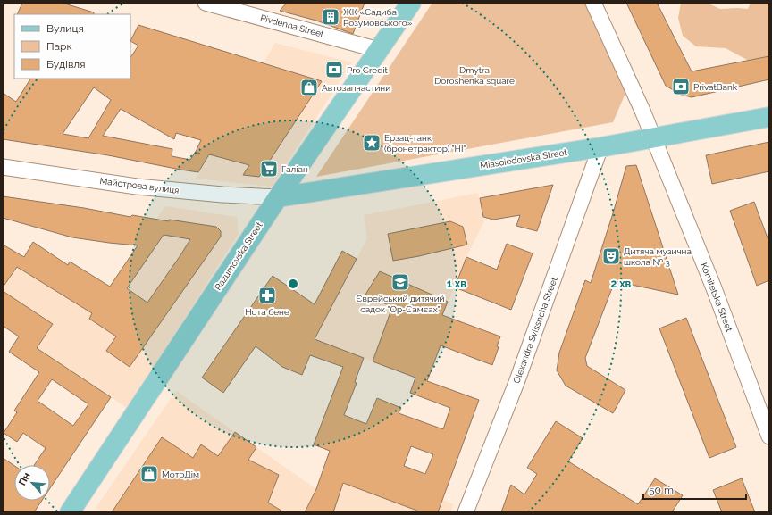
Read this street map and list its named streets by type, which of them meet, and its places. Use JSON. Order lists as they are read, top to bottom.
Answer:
{
  "streets": {
    "main road": ["Miasoiedovska Street", "Razumovska Street"],
    "street": [
      "Pivdenna Street",
      "Майстрова вулиця",
      "Komitetska Street",
      "Olexandra Svisshcha Street"
    ]
  },
  "crossings": [
    ["Pivdenna Street", "Razumovska Street"],
    ["Miasoiedovska Street", "Майстрова вулиця"],
    ["Miasoiedovska Street", "Razumovska Street"],
    ["Miasoiedovska Street", "Komitetska Street"],
    ["Miasoiedovska Street", "Olexandra Svisshcha Street"],
    ["Майстрова вулиця", "Razumovska Street"]
  ],
  "parks": ["Dmytra Doroshenka square"],
  "places": {
    "building": ["ЖК «Садиба Розумовського»"],
    "bank": ["Pro Credit", "PrivatBank"],
    "shop": ["Автозапчастини", "МотоДім"],
    "place": ["Ерзац-танк (бронетрактор) \"НІ\""],
    "supermarket": ["Галіан"],
    "theatre": ["Дитяча музична школа № 3"],
    "school or university": ["Єврейський дитячий садок \"Ор-Самєах\""],
    "pharmacy": ["Нота бене"]
  },
  "legend": ["Вулиця", "Парк", "Будівля"],
  "scale_bar": "50 m",
  "north": "top left",
  "rings": ["1 хв", "2 хв"]
}
